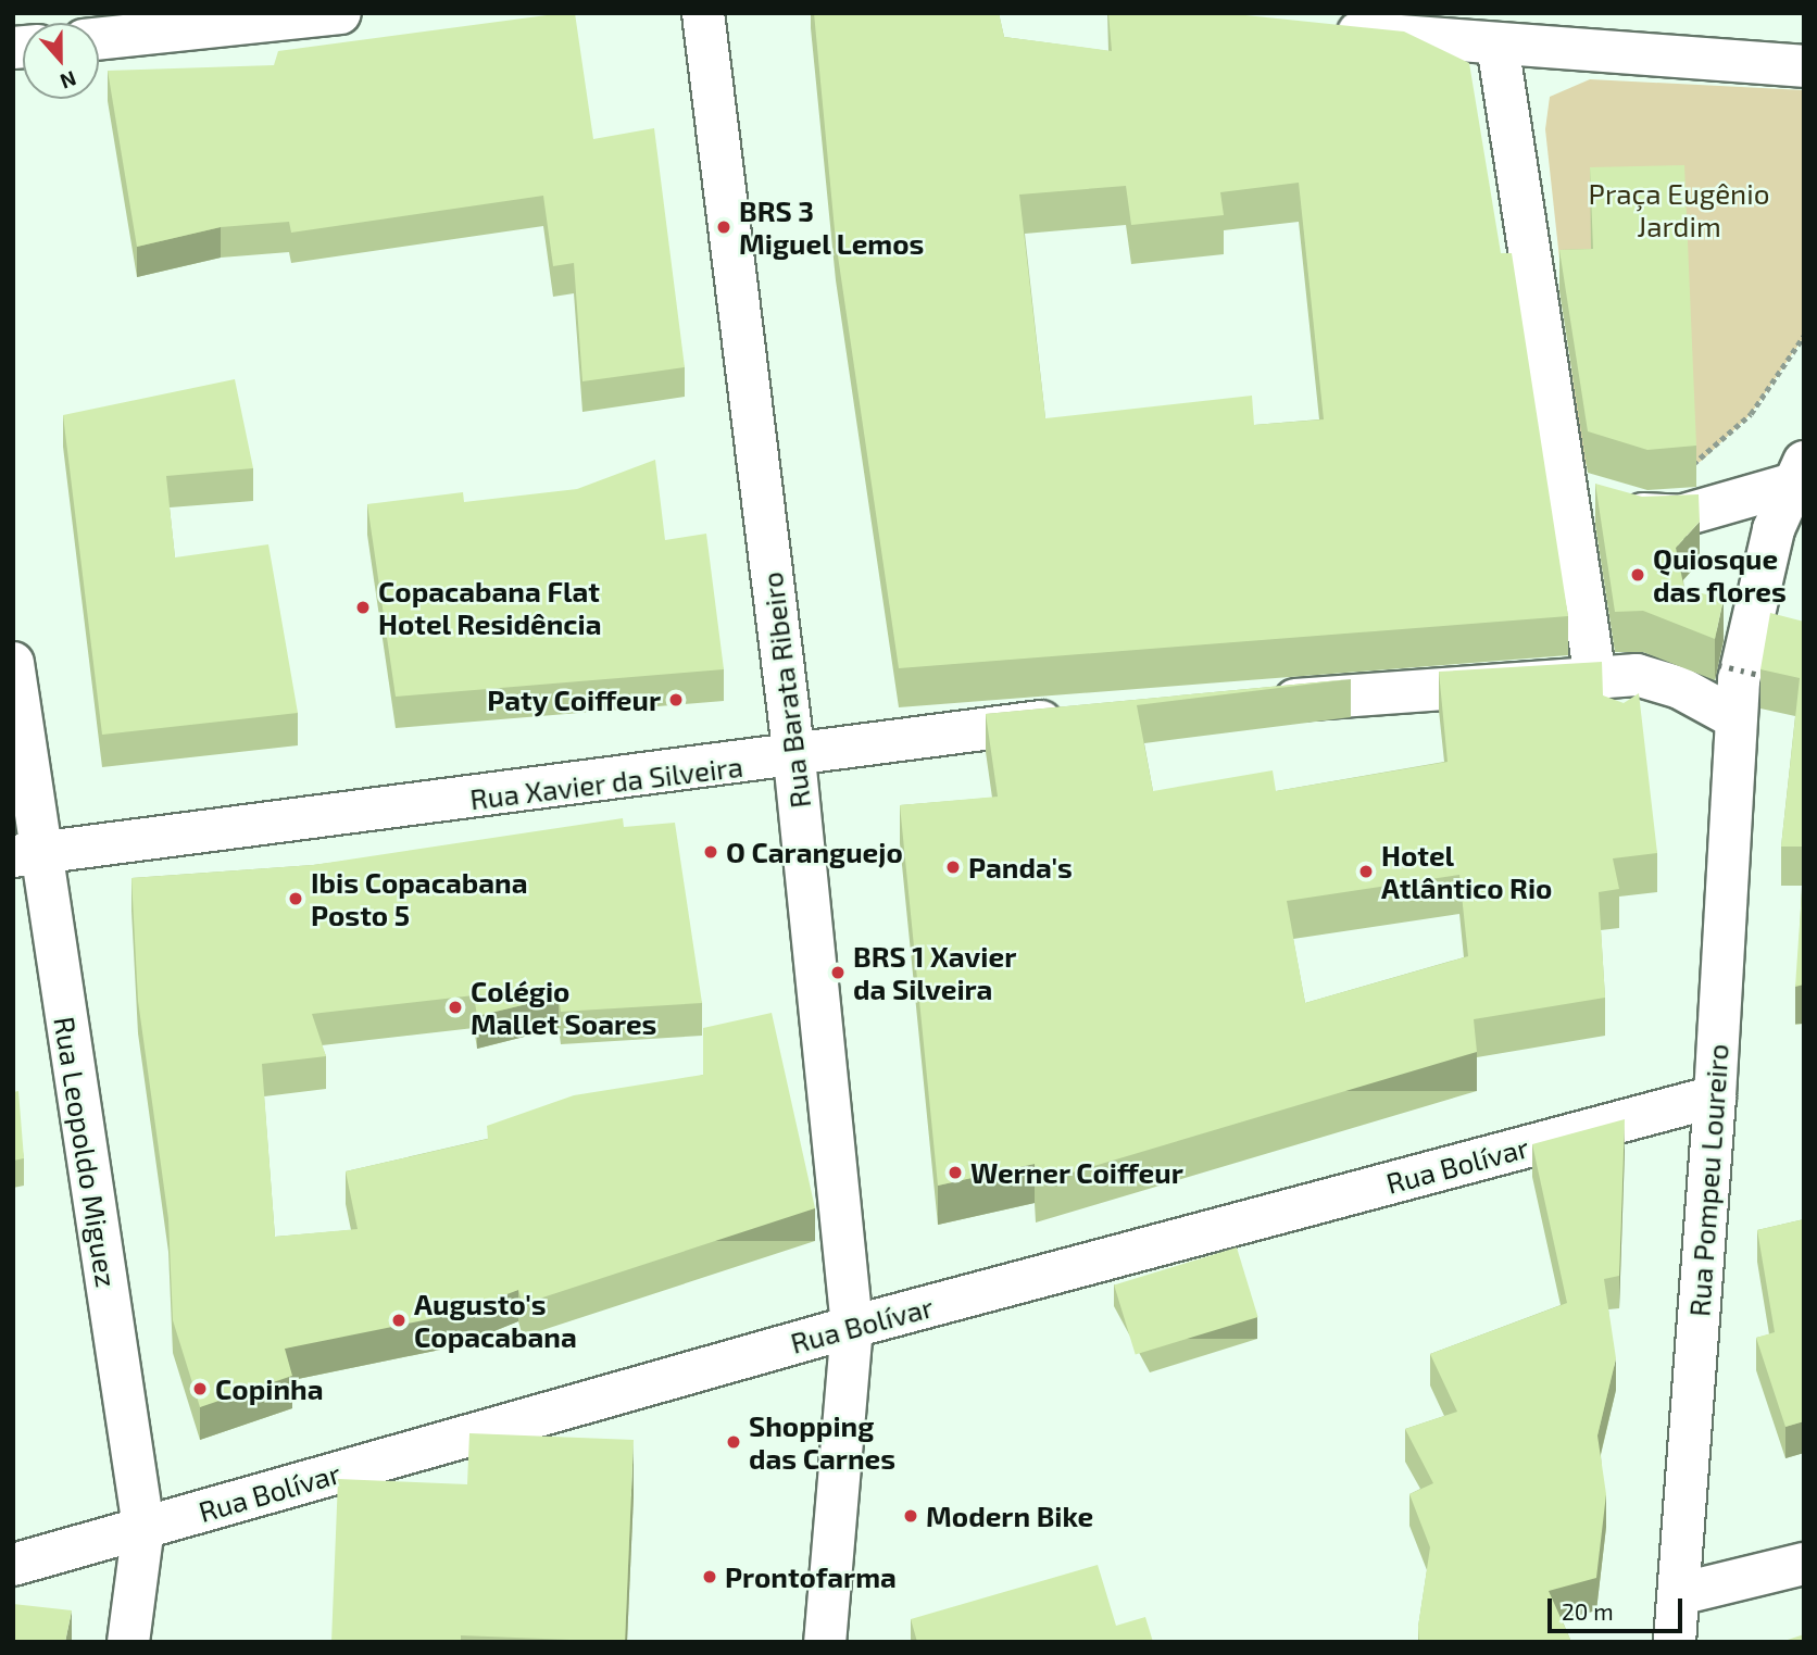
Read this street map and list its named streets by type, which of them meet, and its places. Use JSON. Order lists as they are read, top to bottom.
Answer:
{
  "streets": {
    "main road": [
      "Rua Barata Ribeiro",
      "Rua Xavier da Silveira",
      "Rua Leopoldo Miguez",
      "Rua Bolívar",
      "Rua Pompeu Loureiro"
    ]
  },
  "crossings": [
    ["Rua Barata Ribeiro", "Rua Xavier da Silveira"],
    ["Rua Barata Ribeiro", "Rua Bolívar"],
    ["Rua Xavier da Silveira", "Rua Leopoldo Miguez"],
    ["Rua Leopoldo Miguez", "Rua Bolívar"],
    ["Rua Bolívar", "Rua Pompeu Loureiro"]
  ],
  "parks": ["Praça Eugênio Jardim"],
  "places": [
    "BRS 3 Miguel Lemos",
    "Quiosque das flores",
    "Copacabana Flat Hotel Residência",
    "Paty Coiffeur",
    "O Caranguejo",
    "Panda's",
    "Hotel Atlântico Rio",
    "Ibis Copacabana Posto 5",
    "BRS 1 Xavier da Silveira",
    "Colégio Mallet Soares",
    "Werner Coiffeur",
    "Augusto's Copacabana",
    "Copinha",
    "Shopping das Carnes",
    "Modern Bike",
    "Prontofarma"
  ],
  "scale_bar": "20 m",
  "north": "bottom"
}
